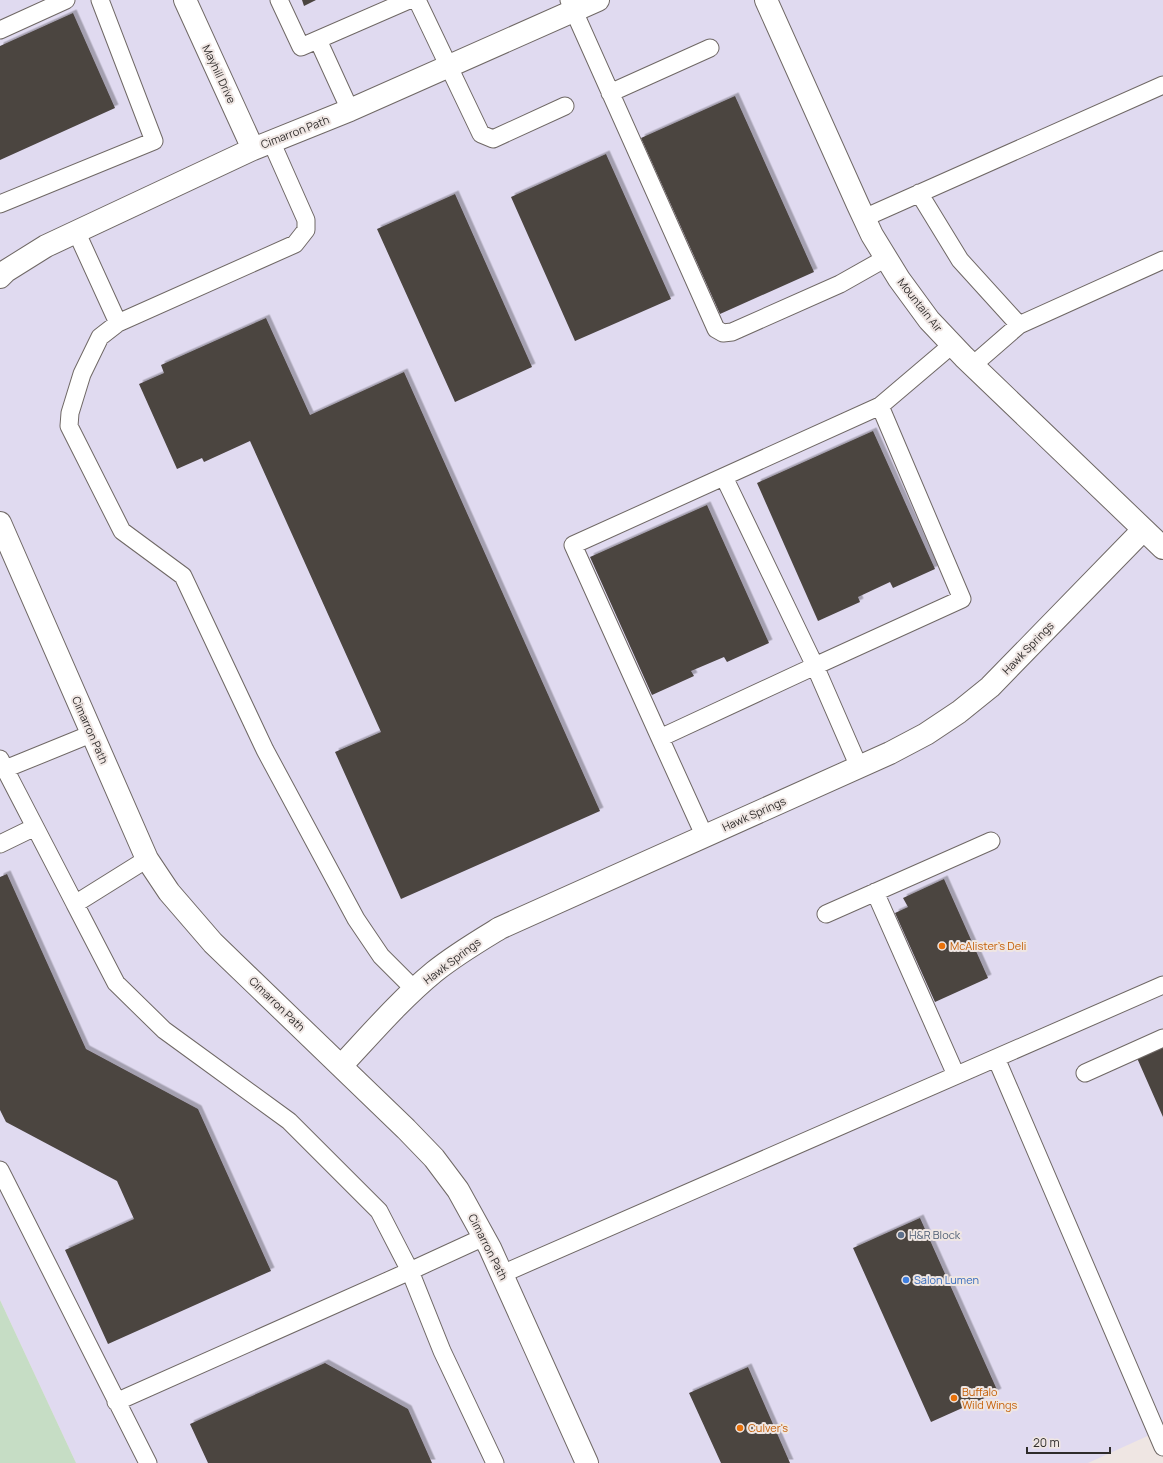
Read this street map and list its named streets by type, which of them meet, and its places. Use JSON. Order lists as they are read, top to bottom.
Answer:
{
  "streets": {
    "street": [
      "Mayhill Drive",
      "Cimarron Path",
      "Mountain Air",
      "Hawk Springs"
    ]
  },
  "crossings": [
    ["Mayhill Drive", "Cimarron Path"],
    ["Cimarron Path", "Hawk Springs"],
    ["Mountain Air", "Hawk Springs"]
  ],
  "places": [
    "McAlister's Deli",
    "H&R Block",
    "Salon Lumen",
    "Buffalo Wild Wings",
    "Culver's"
  ],
  "scale_bar": "20 m"
}
